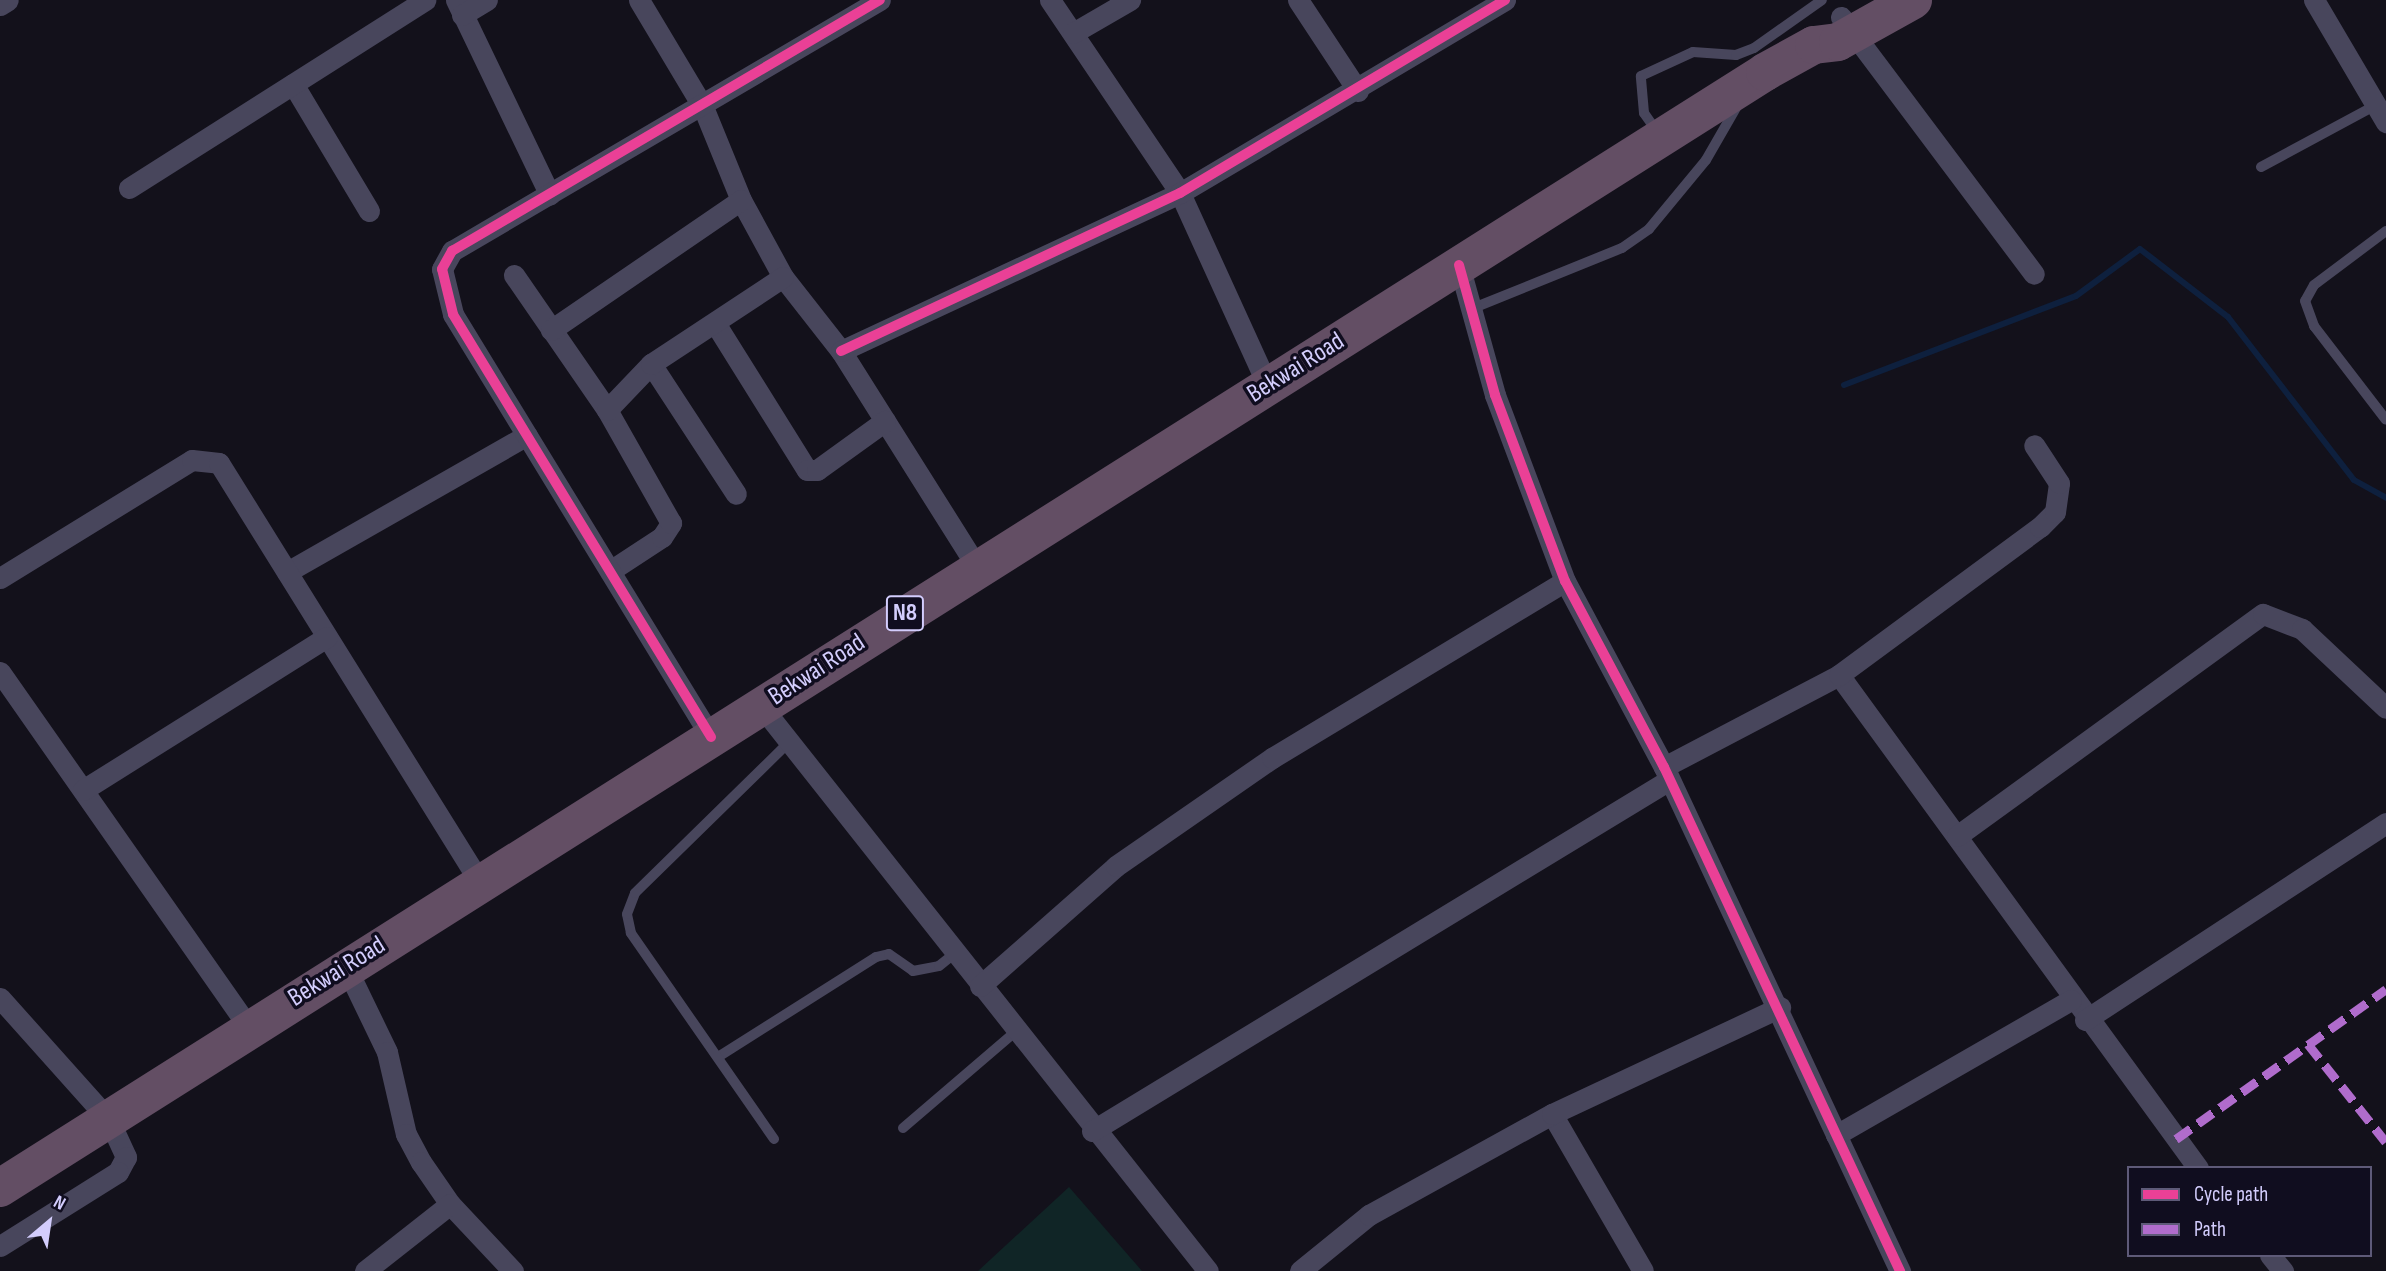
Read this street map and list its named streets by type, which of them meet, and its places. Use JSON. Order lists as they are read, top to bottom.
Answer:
{
  "streets": {
    "highway": ["Bekwai Road", "N8"]
  },
  "legend": ["Cycle path", "Path"],
  "north": "top right"
}
